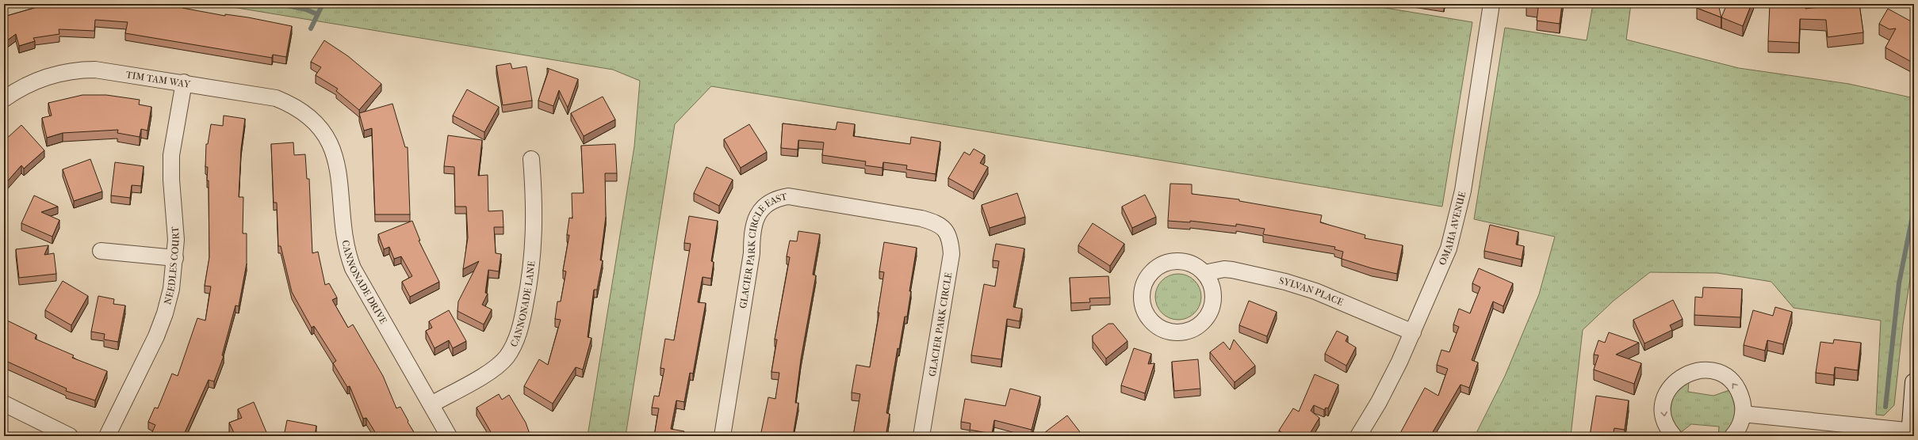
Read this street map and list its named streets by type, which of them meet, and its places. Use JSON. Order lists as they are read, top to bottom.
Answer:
{
  "streets": {
    "street": [
      "TIM TAM WAY",
      "OMAHA AVENUE",
      "GLACIER PARK CIRCLE EAST",
      "NEEDLES COURT",
      "CANNONADE DRIVE",
      "SYLVAN PLACE",
      "CANNONADE LANE",
      "GLACIER PARK CIRCLE"
    ]
  },
  "crossings": [
    ["TIM TAM WAY", "NEEDLES COURT"],
    ["TIM TAM WAY", "CANNONADE DRIVE"],
    ["OMAHA AVENUE", "SYLVAN PLACE"],
    ["GLACIER PARK CIRCLE EAST", "GLACIER PARK CIRCLE"],
    ["CANNONADE DRIVE", "CANNONADE LANE"]
  ]
}
